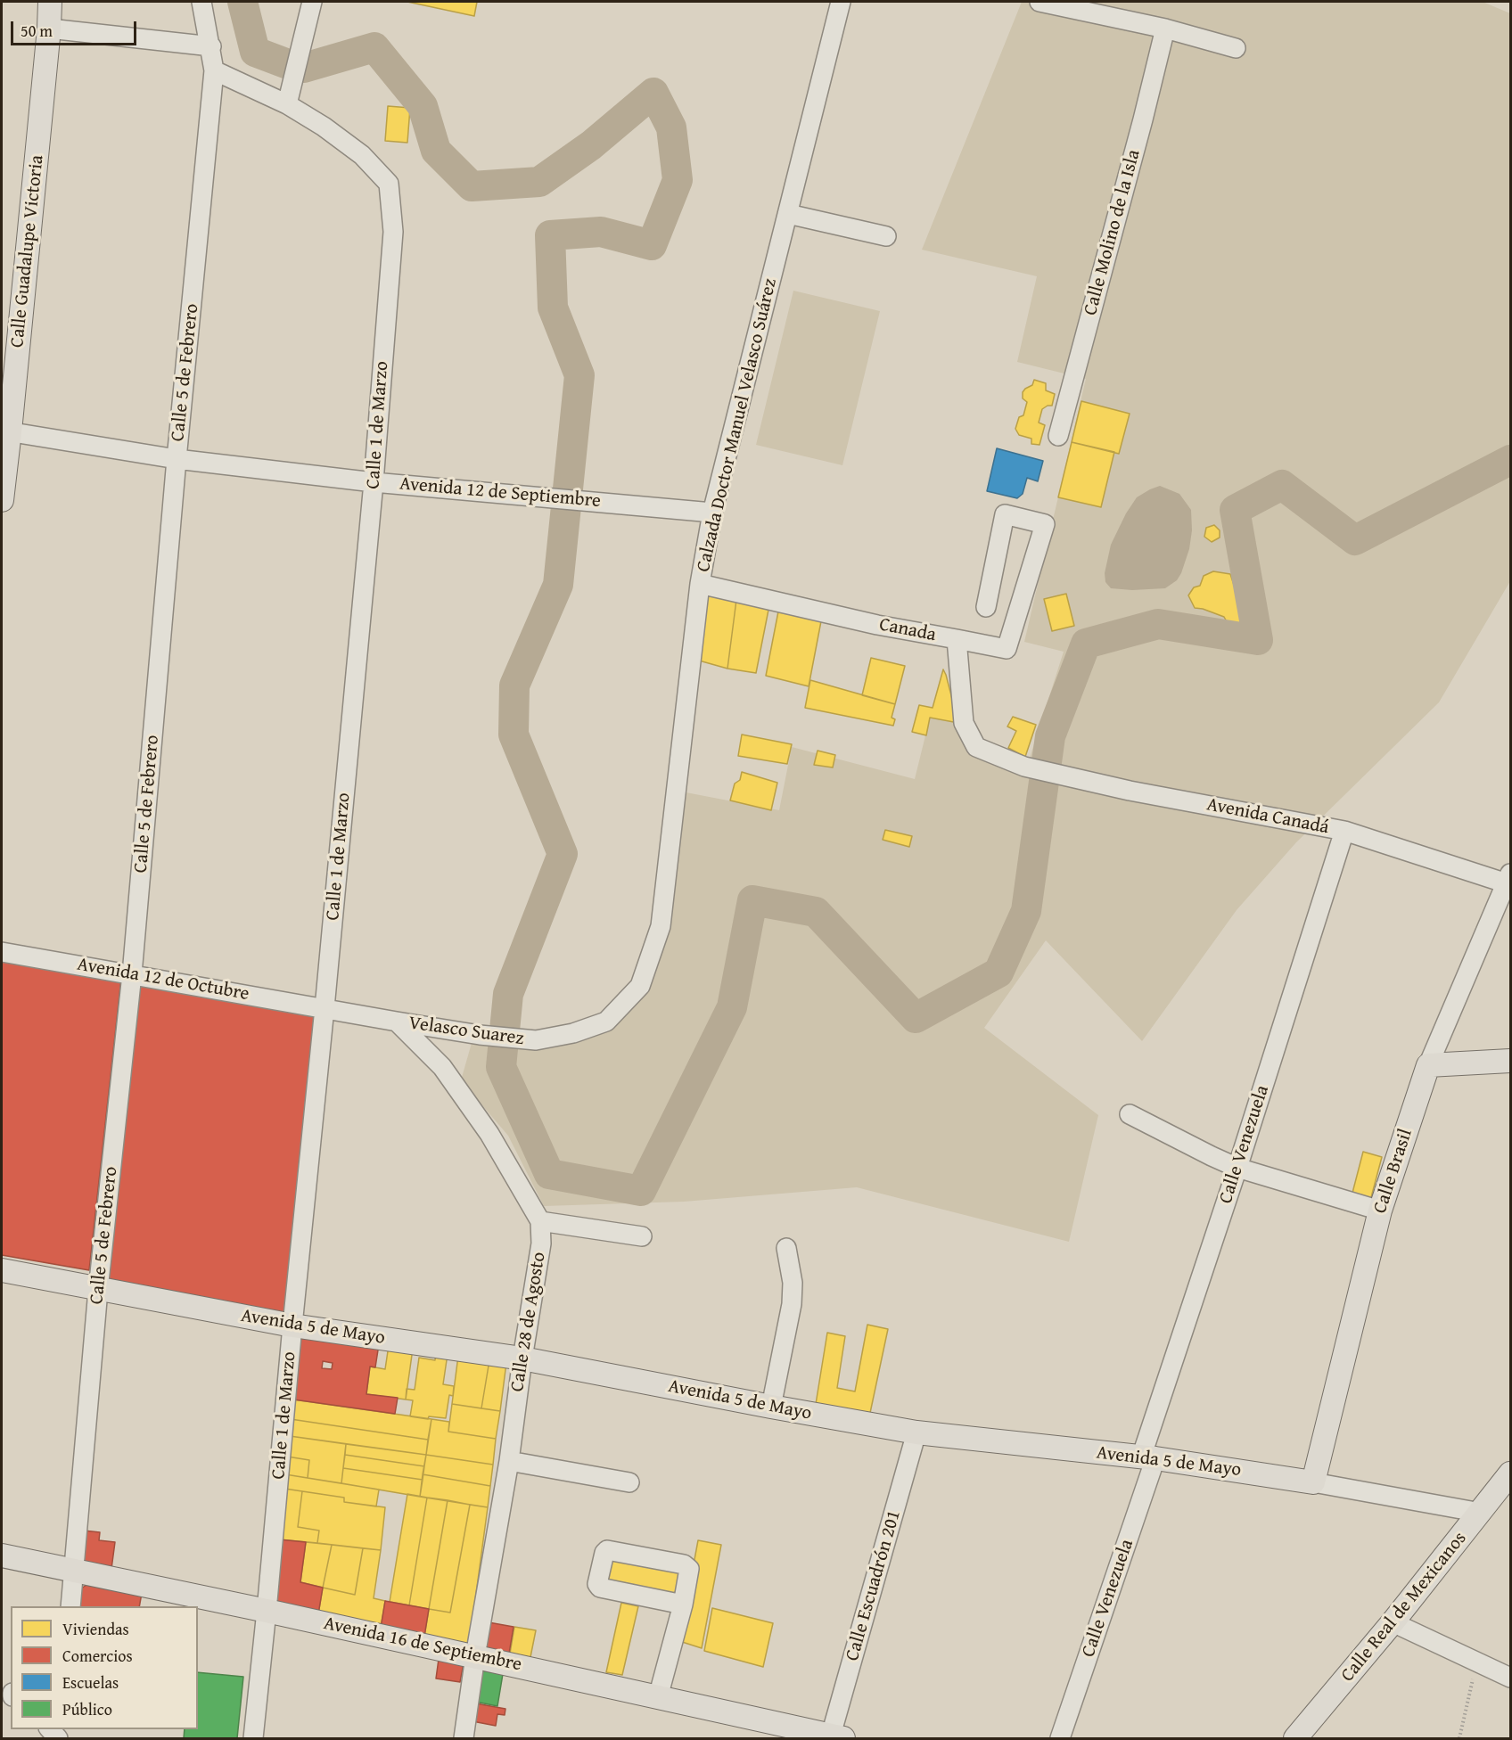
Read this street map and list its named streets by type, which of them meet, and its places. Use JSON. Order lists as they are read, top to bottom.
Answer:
{
  "streets": {
    "main road": [
      "Calle Guadalupe Victoria",
      "Calle Brasil",
      "Avenida 5 de Mayo",
      "Calle Real de Mexicanos",
      "Avenida 16 de Septiembre"
    ],
    "street": [
      "Calle Molino de la Isla",
      "Calle 5 de Febrero",
      "Calle 1 de Marzo",
      "Calzada Doctor Manuel Velasco Suárez",
      "Avenida 12 de Septiembre",
      "Canada",
      "Avenida Canadá",
      "Avenida 12 de Octubre",
      "Velasco Suarez",
      "Calle Venezuela",
      "Calle 28 de Agosto",
      "Calle Escuadrón 201"
    ]
  },
  "crossings": [
    ["Calle Guadalupe Victoria", "Avenida 12 de Septiembre"],
    ["Calle 5 de Febrero", "Calle 1 de Marzo"],
    ["Calle 5 de Febrero", "Avenida 12 de Septiembre"],
    ["Calle 5 de Febrero", "Avenida 12 de Octubre"],
    ["Calle 5 de Febrero", "Avenida 5 de Mayo"],
    ["Calle 5 de Febrero", "Avenida 16 de Septiembre"],
    ["Calle 1 de Marzo", "Avenida 12 de Septiembre"],
    ["Calle 1 de Marzo", "Avenida 12 de Octubre"],
    ["Calle 1 de Marzo", "Avenida 5 de Mayo"],
    ["Calle 1 de Marzo", "Avenida 16 de Septiembre"],
    ["Calzada Doctor Manuel Velasco Suárez", "Avenida 12 de Septiembre"],
    ["Calzada Doctor Manuel Velasco Suárez", "Canada"],
    ["Calzada Doctor Manuel Velasco Suárez", "Velasco Suarez"],
    ["Canada", "Avenida Canadá"],
    ["Avenida Canadá", "Calle Venezuela"],
    ["Avenida Canadá", "Calle Brasil"],
    ["Velasco Suarez", "Calle 28 de Agosto"],
    ["Calle Venezuela", "Avenida 5 de Mayo"],
    ["Calle Brasil", "Avenida 5 de Mayo"],
    ["Calle 28 de Agosto", "Avenida 5 de Mayo"],
    ["Calle 28 de Agosto", "Avenida 16 de Septiembre"],
    ["Avenida 5 de Mayo", "Calle Escuadrón 201"],
    ["Avenida 5 de Mayo", "Calle Real de Mexicanos"],
    ["Calle Escuadrón 201", "Avenida 16 de Septiembre"]
  ],
  "legend": [
    "Viviendas",
    "Comercios",
    "Escuelas",
    "Público"
  ],
  "scale_bar": "50 m"
}
